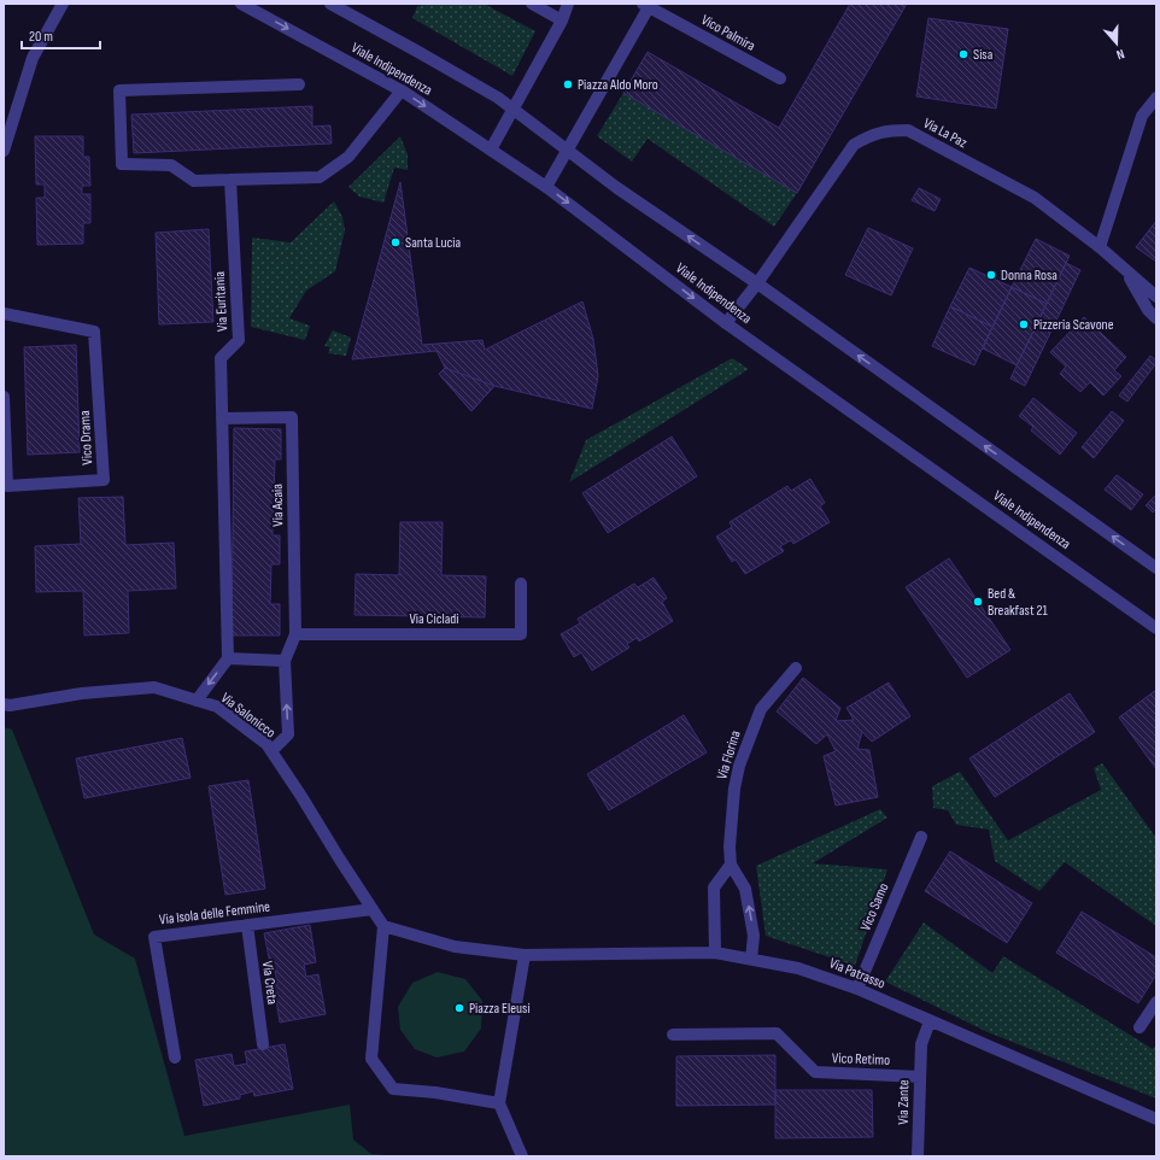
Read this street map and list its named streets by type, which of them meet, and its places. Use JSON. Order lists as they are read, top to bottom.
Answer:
{
  "streets": {
    "street": [
      "Vico Palmira",
      "Viale Indipendenza",
      "Via La Paz",
      "Via Euritania",
      "Vico Drama",
      "Via Acaia",
      "Via Cicladi",
      "Via Salonicco",
      "Via Florina",
      "Vico Samo",
      "Via Isola delle Femmine",
      "Via Patrasso",
      "Via Creta",
      "Vico Retimo",
      "Via Zante"
    ]
  },
  "crossings": [
    ["Viale Indipendenza", "Via La Paz"],
    ["Via Euritania", "Via Acaia"],
    ["Via Acaia", "Via Cicladi"],
    ["Via Acaia", "Via Salonicco"],
    ["Via Salonicco", "Via Isola delle Femmine"],
    ["Via Florina", "Via Patrasso"],
    ["Vico Samo", "Via Patrasso"],
    ["Via Isola delle Femmine", "Via Creta"],
    ["Via Patrasso", "Via Zante"],
    ["Vico Retimo", "Via Zante"]
  ],
  "places": [
    "Sisa",
    "Piazza Aldo Moro",
    "Santa Lucia",
    "Donna Rosa",
    "Pizzeria Scavone",
    "Bed & Breakfast 21",
    "Piazza Eleusi"
  ],
  "scale_bar": "20 m",
  "north": "bottom"
}
